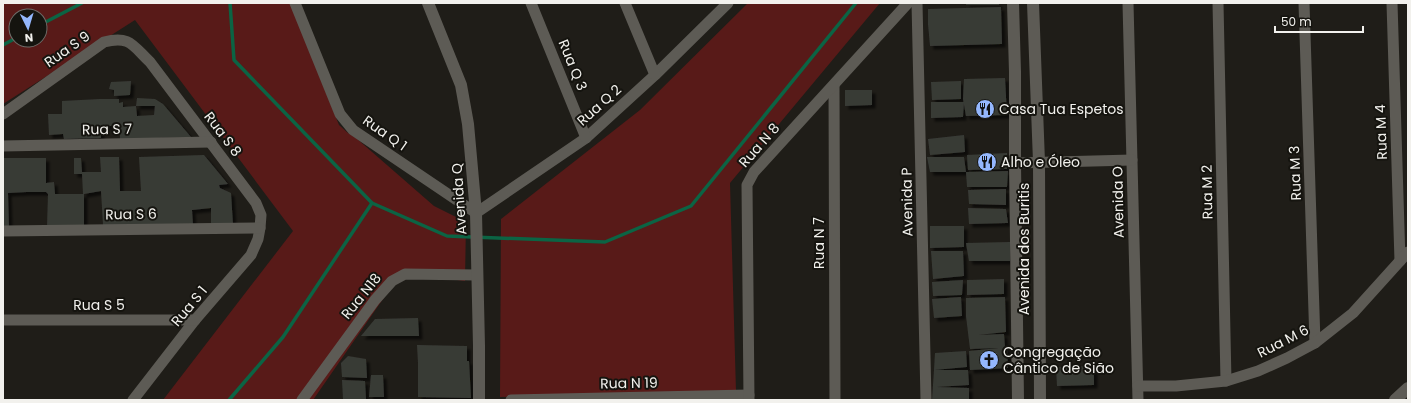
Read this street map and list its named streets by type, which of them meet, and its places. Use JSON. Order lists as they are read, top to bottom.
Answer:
{
  "streets": {
    "main road": ["Avenida Q", "Avenida dos Buritis"],
    "street": [
      "Rua S 9",
      "Rua Q 3",
      "Rua Q 2",
      "Rua S 7",
      "Rua M 4",
      "Rua Q 1",
      "Rua S 8",
      "Rua N 8",
      "Rua M 3",
      "Rua M 2",
      "Avenida P",
      "Avenida O",
      "Rua S 6",
      "Rua N 7",
      "Rua N18",
      "Rua S 5",
      "Rua S 1",
      "Rua M 6",
      "Rua N 19"
    ]
  },
  "crossings": [
    ["Rua S 9", "Rua S 8"],
    ["Rua Q 3", "Rua Q 2"],
    ["Rua Q 2", "Rua Q 1"],
    ["Rua Q 2", "Avenida Q"],
    ["Rua S 7", "Rua S 8"],
    ["Rua M 4", "Rua M 6"],
    ["Rua Q 1", "Avenida Q"],
    ["Rua S 8", "Rua S 6"],
    ["Rua S 8", "Rua S 1"],
    ["Rua N 8", "Rua N 7"],
    ["Rua N 8", "Rua N 19"],
    ["Rua M 3", "Rua M 6"],
    ["Rua M 2", "Rua M 6"],
    ["Avenida Q", "Rua N18"],
    ["Avenida O", "Rua M 6"],
    ["Rua S 6", "Rua S 1"],
    ["Rua S 5", "Rua S 1"]
  ],
  "places": {
    "restaurant": ["Casa Tua Espetos", "Alho e Óleo"],
    "church": ["Congregação Cântico de Sião"]
  },
  "scale_bar": "50 m",
  "north": "bottom"
}
